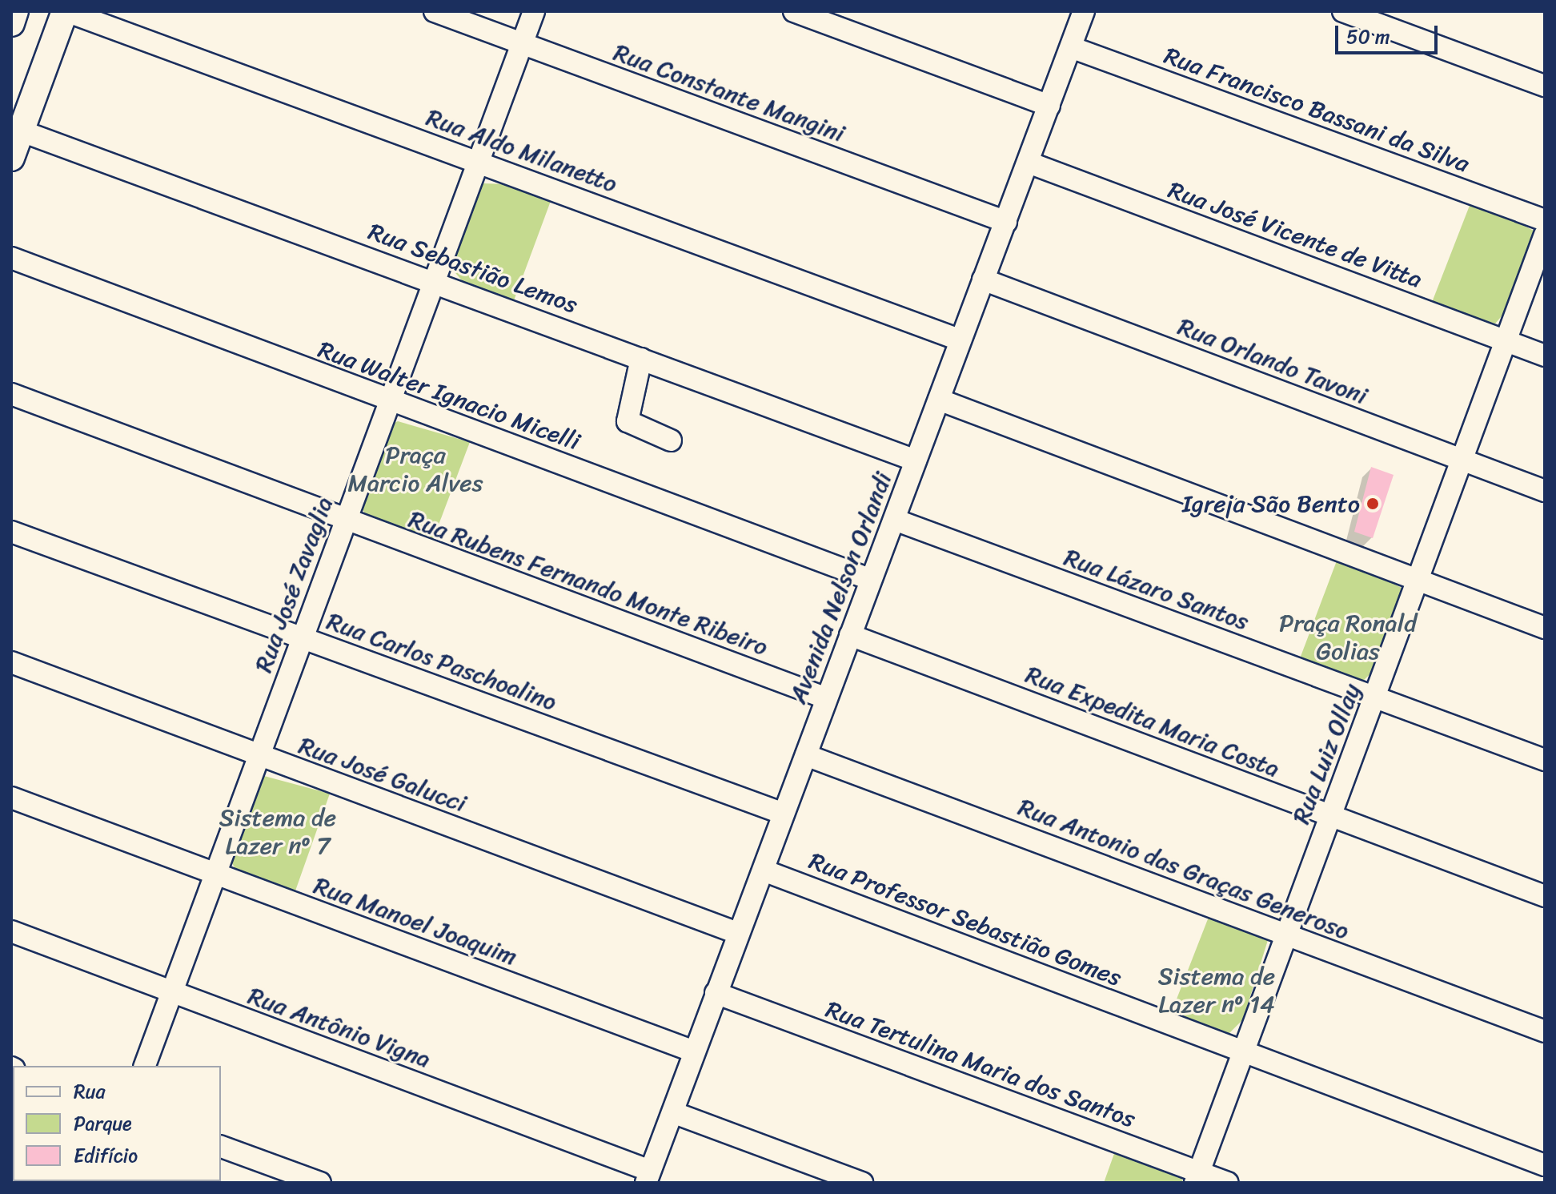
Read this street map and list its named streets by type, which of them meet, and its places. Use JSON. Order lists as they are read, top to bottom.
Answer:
{
  "streets": {
    "street": [
      "Rua Constante Mangini",
      "Rua Francisco Bassani da Silva",
      "Rua Aldo Milanetto",
      "Rua José Vicente de Vitta",
      "Rua Sebastião Lemos",
      "Rua Orlando Tavoni",
      "Rua Walter Ignacio Micelli",
      "Rua Rubens Fernando Monte Ribeiro",
      "Rua José Zavaglia",
      "Avenida Nelson Orlandi",
      "Rua Lázaro Santos",
      "Rua Carlos Paschoalino",
      "Rua Expedita Maria Costa",
      "Rua Luiz Ollay",
      "Rua José Galucci",
      "Rua Antonio das Graças Generoso",
      "Rua Professor Sebastião Gomes",
      "Rua Manoel Joaquim",
      "Rua Antônio Vigna",
      "Rua Tertulina Maria dos Santos"
    ]
  },
  "crossings": [
    ["Rua Constante Mangini", "Rua José Zavaglia"],
    ["Rua Constante Mangini", "Avenida Nelson Orlandi"],
    ["Rua Francisco Bassani da Silva", "Avenida Nelson Orlandi"],
    ["Rua Aldo Milanetto", "Rua José Zavaglia"],
    ["Rua Aldo Milanetto", "Avenida Nelson Orlandi"],
    ["Rua José Vicente de Vitta", "Avenida Nelson Orlandi"],
    ["Rua José Vicente de Vitta", "Rua Luiz Ollay"],
    ["Rua Sebastião Lemos", "Rua José Zavaglia"],
    ["Rua Sebastião Lemos", "Avenida Nelson Orlandi"],
    ["Rua Orlando Tavoni", "Avenida Nelson Orlandi"],
    ["Rua Orlando Tavoni", "Rua Luiz Ollay"],
    ["Rua Walter Ignacio Micelli", "Rua José Zavaglia"],
    ["Rua Walter Ignacio Micelli", "Avenida Nelson Orlandi"],
    ["Rua Rubens Fernando Monte Ribeiro", "Rua José Zavaglia"],
    ["Rua Rubens Fernando Monte Ribeiro", "Avenida Nelson Orlandi"],
    ["Rua José Zavaglia", "Rua Carlos Paschoalino"],
    ["Rua José Zavaglia", "Rua José Galucci"],
    ["Rua José Zavaglia", "Rua Manoel Joaquim"],
    ["Rua José Zavaglia", "Rua Antônio Vigna"],
    ["Avenida Nelson Orlandi", "Rua Lázaro Santos"],
    ["Avenida Nelson Orlandi", "Rua Carlos Paschoalino"],
    ["Avenida Nelson Orlandi", "Rua Expedita Maria Costa"],
    ["Avenida Nelson Orlandi", "Rua José Galucci"],
    ["Avenida Nelson Orlandi", "Rua Antonio das Graças Generoso"],
    ["Avenida Nelson Orlandi", "Rua Professor Sebastião Gomes"],
    ["Avenida Nelson Orlandi", "Rua Manoel Joaquim"],
    ["Avenida Nelson Orlandi", "Rua Antônio Vigna"],
    ["Avenida Nelson Orlandi", "Rua Tertulina Maria dos Santos"],
    ["Rua Lázaro Santos", "Rua Luiz Ollay"],
    ["Rua Expedita Maria Costa", "Rua Luiz Ollay"],
    ["Rua Luiz Ollay", "Rua Antonio das Graças Generoso"],
    ["Rua Luiz Ollay", "Rua Professor Sebastião Gomes"],
    ["Rua Luiz Ollay", "Rua Tertulina Maria dos Santos"]
  ],
  "parks": [
    "Praça Marcio Alves",
    "Praça Ronald Golias",
    "Sistema de Lazer nº 7",
    "Sistema de Lazer nº 14"
  ],
  "places": ["Igreja São Bento"],
  "legend": ["Rua", "Parque", "Edifício"],
  "scale_bar": "50 m"
}
